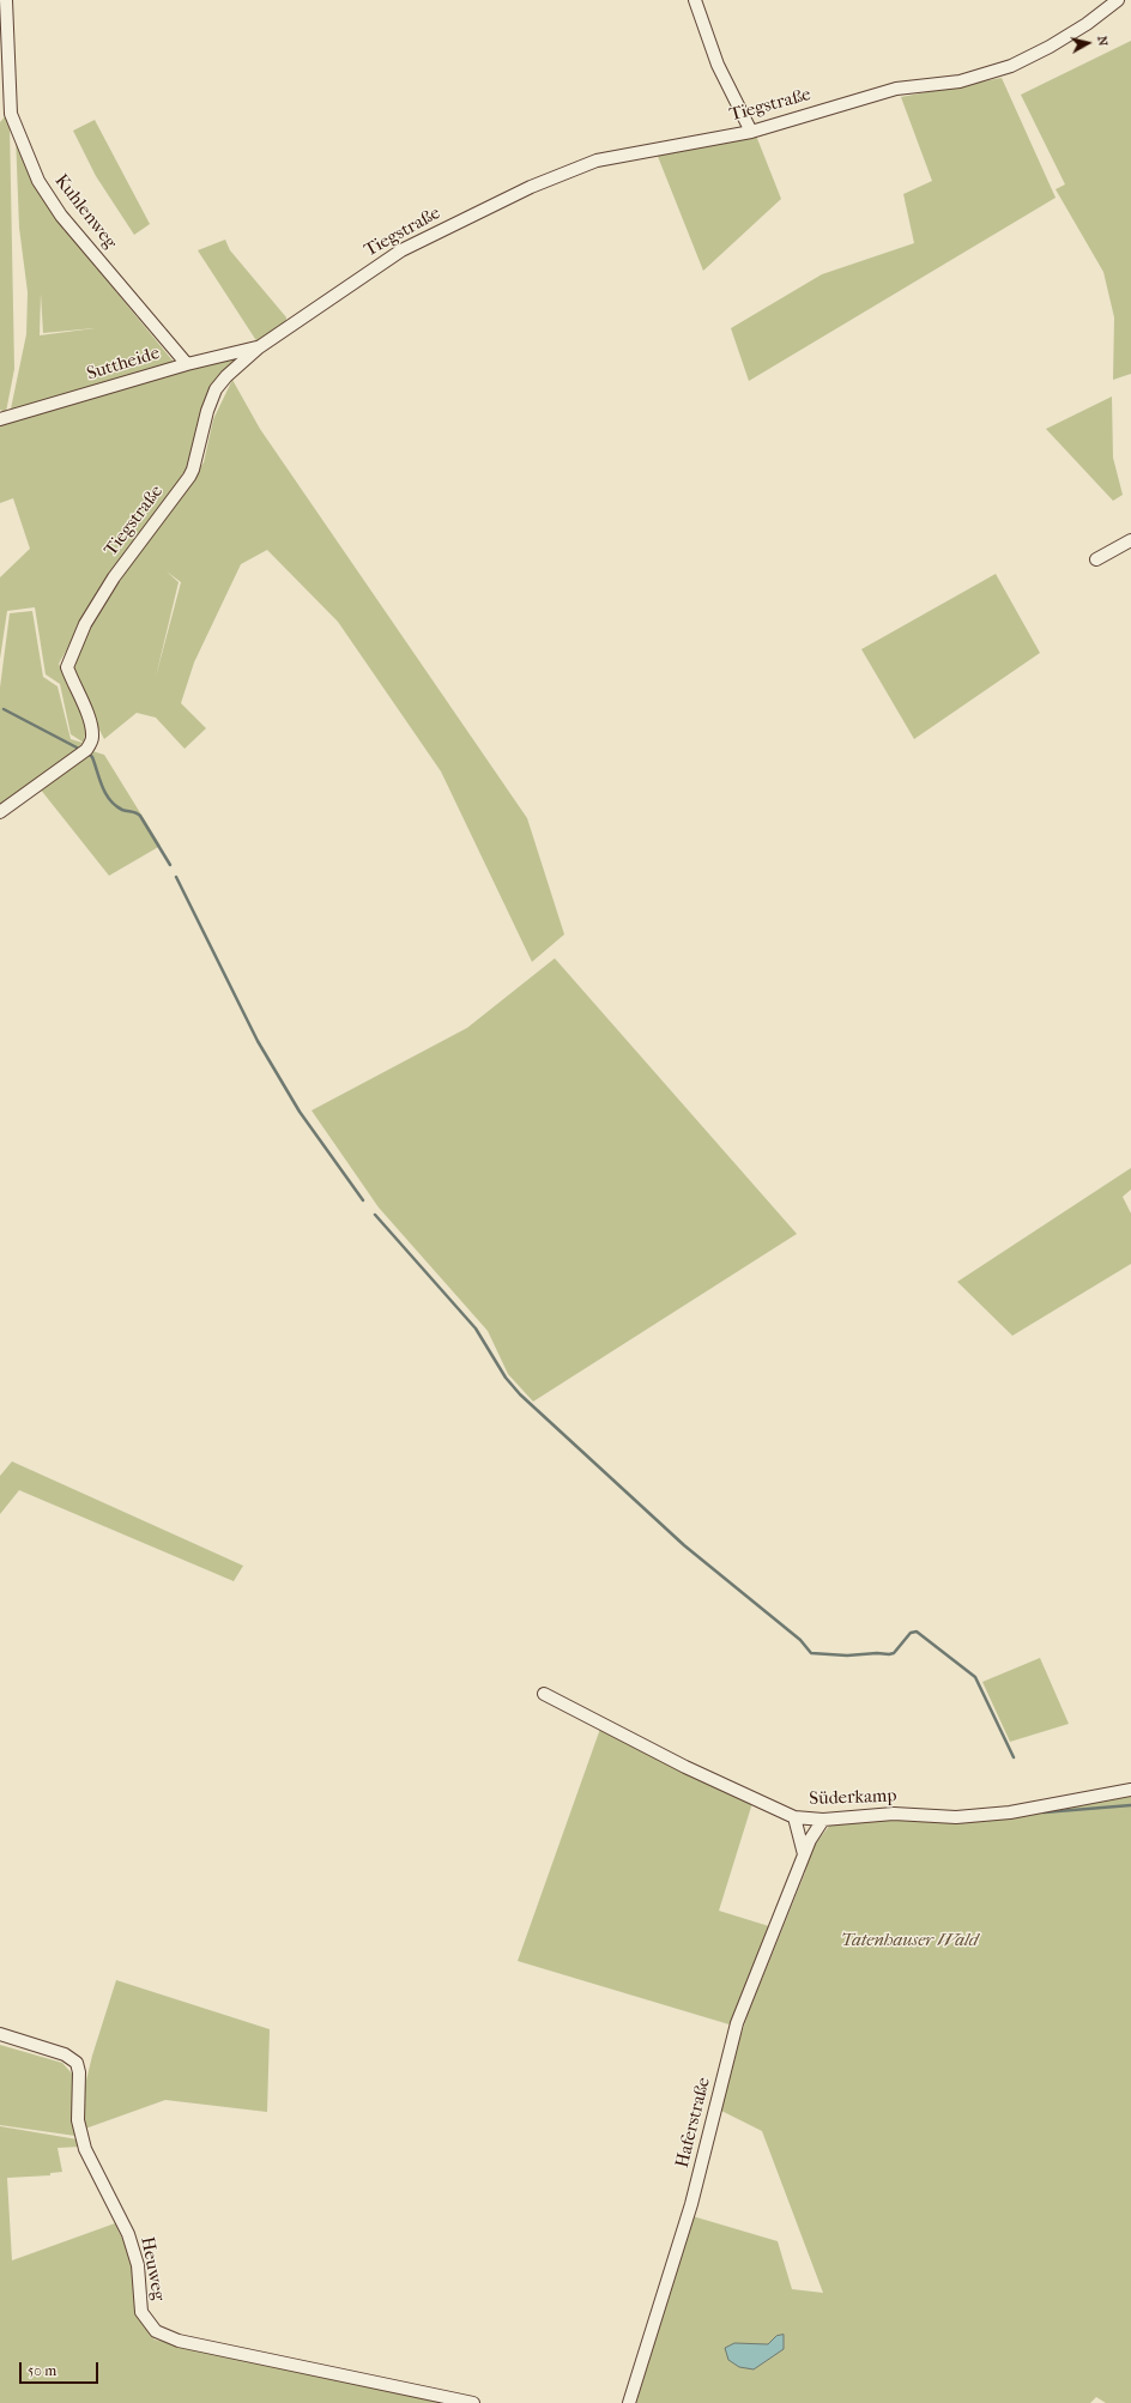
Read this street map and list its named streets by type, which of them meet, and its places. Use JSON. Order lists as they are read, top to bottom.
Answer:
{
  "streets": {
    "street": [
      "Tiegstraße",
      "Kuhlenweg",
      "Suttheide",
      "Süderkamp",
      "Haferstraße",
      "Heuweg"
    ]
  },
  "crossings": [
    ["Tiegstraße", "Suttheide"],
    ["Kuhlenweg", "Suttheide"],
    ["Süderkamp", "Haferstraße"]
  ],
  "parks": ["Tatenhauser Wald"],
  "scale_bar": "50 m",
  "north": "right"
}
